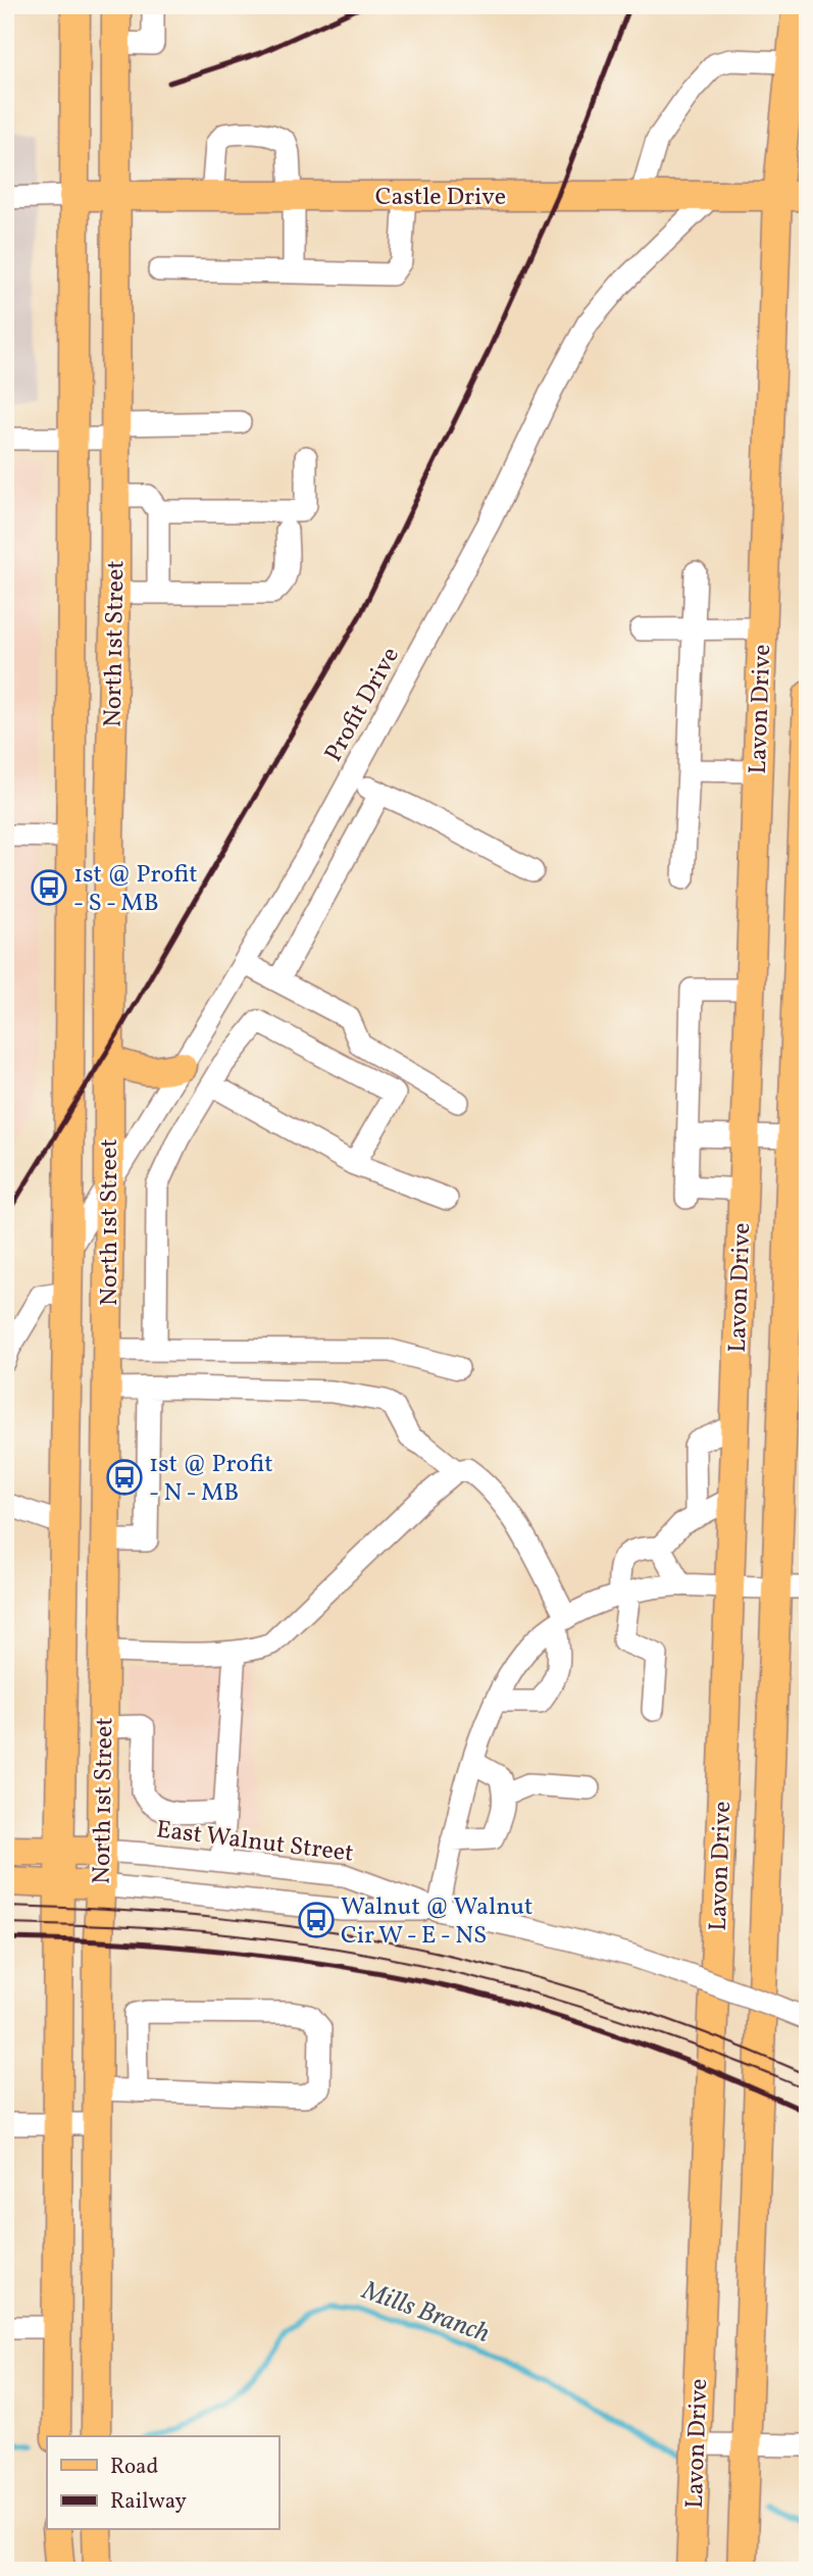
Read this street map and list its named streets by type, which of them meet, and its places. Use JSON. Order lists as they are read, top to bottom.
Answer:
{
  "streets": {
    "main road": ["Castle Drive", "North 1st Street", "Lavon Drive"],
    "street": ["Profit Drive", "East Walnut Street"]
  },
  "crossings": [
    ["Castle Drive", "North 1st Street"],
    ["Castle Drive", "Profit Drive"],
    ["Castle Drive", "Lavon Drive"],
    ["North 1st Street", "Profit Drive"],
    ["North 1st Street", "East Walnut Street"]
  ],
  "water": ["Mills Branch"],
  "places": {
    "bus stop": ["1st @ Profit - S - MB", "1st @ Profit - N - MB", "Walnut @ Walnut Cir W - E - NS"]
  },
  "legend": ["Road", "Railway"]
}
